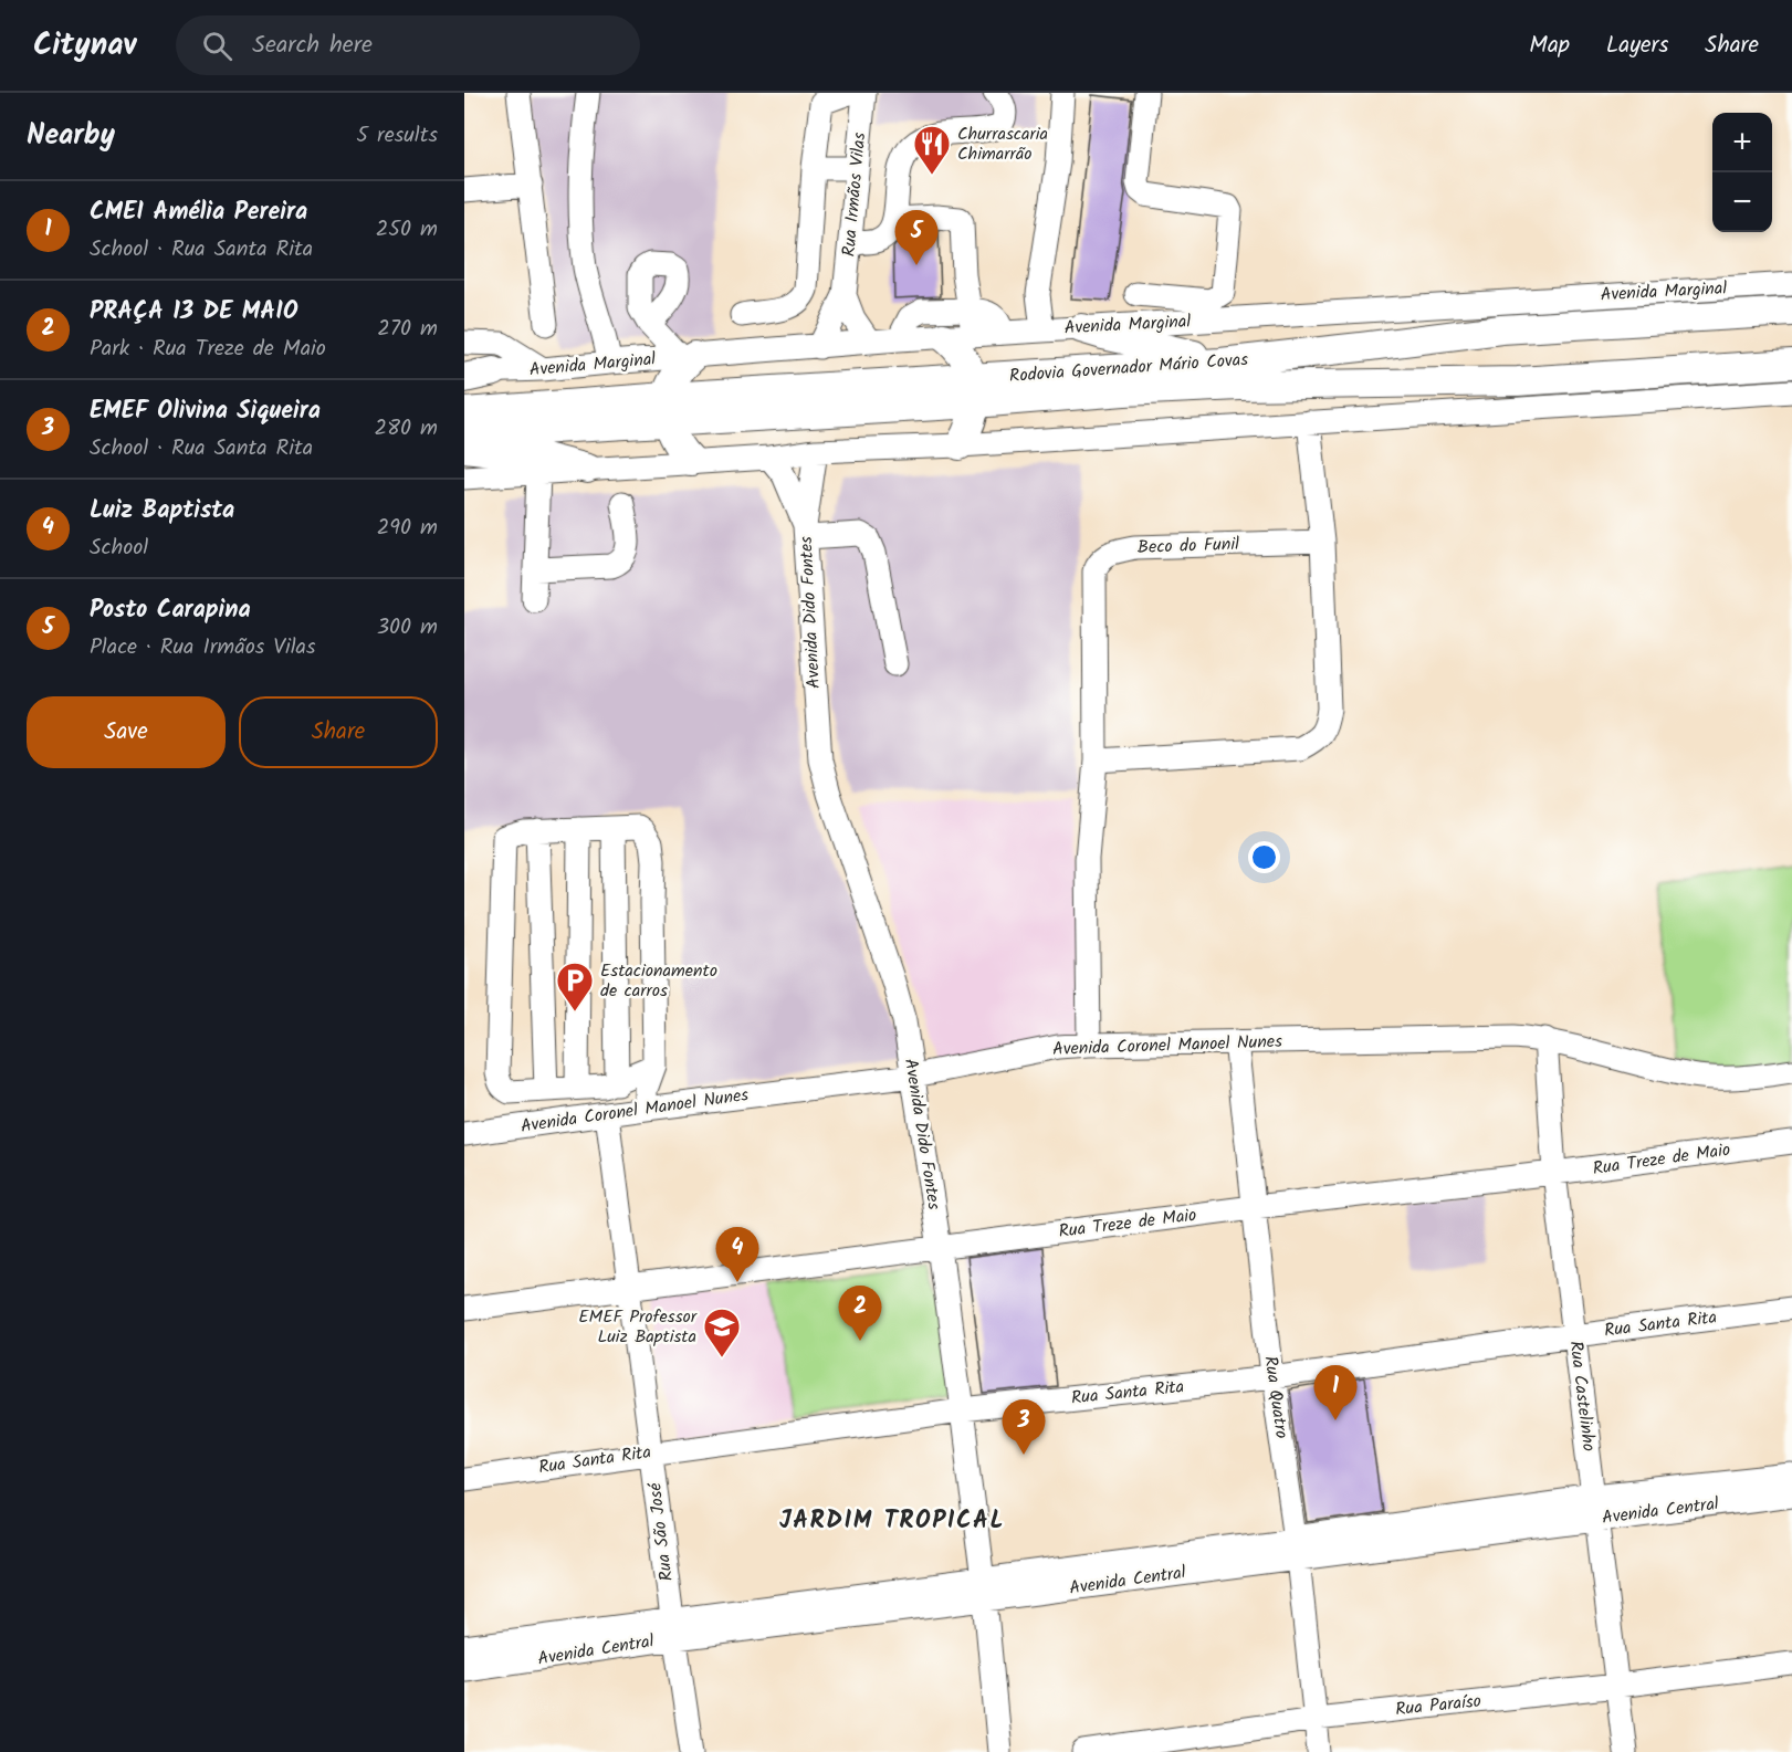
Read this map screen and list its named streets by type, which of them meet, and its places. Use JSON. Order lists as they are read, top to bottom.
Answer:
{
  "streets": {
    "main road": ["Rodovia Governador Mário Covas"],
    "street": [
      "Rua Irmãos Vilas",
      "Avenida Marginal",
      "Beco do Funil",
      "Avenida Dido Fontes",
      "Avenida Coronel Manoel Nunes",
      "Rua Treze de Maio",
      "Rua Santa Rita",
      "Rua Castelinho",
      "Rua Quatro",
      "Avenida Central",
      "Rua São José",
      "Rua Paraíso"
    ]
  },
  "crossings": [
    ["Rua Irmãos Vilas", "Avenida Marginal"],
    ["Beco do Funil", "Avenida Coronel Manoel Nunes"],
    ["Avenida Dido Fontes", "Avenida Coronel Manoel Nunes"],
    ["Avenida Dido Fontes", "Rua Treze de Maio"],
    ["Avenida Dido Fontes", "Rua Santa Rita"],
    ["Avenida Dido Fontes", "Avenida Central"],
    ["Avenida Coronel Manoel Nunes", "Rua Castelinho"],
    ["Avenida Coronel Manoel Nunes", "Rua Quatro"],
    ["Avenida Coronel Manoel Nunes", "Rua São José"],
    ["Rua Treze de Maio", "Rua Castelinho"],
    ["Rua Treze de Maio", "Rua Quatro"],
    ["Rua Treze de Maio", "Rua São José"],
    ["Rua Santa Rita", "Rua Castelinho"],
    ["Rua Santa Rita", "Rua Quatro"],
    ["Rua Santa Rita", "Rua São José"],
    ["Rua Castelinho", "Avenida Central"],
    ["Rua Castelinho", "Rua Paraíso"],
    ["Rua Quatro", "Avenida Central"],
    ["Rua Quatro", "Rua Paraíso"],
    ["Avenida Central", "Rua São José"]
  ],
  "districts": ["JARDIM TROPICAL"],
  "places": {
    "restaurant": ["Churrascaria Chimarrão"],
    "parking": ["Estacionamento de carros"],
    "school or university": ["EMEF Professor Luiz Baptista"]
  },
  "page": {
    "header": "Citynav",
    "search": "Search here",
    "nav": ["Map", "Layers", "Share"],
    "heading": ["Nearby", "5 results"],
    "map_buttons": ["+", "−"],
    "list": [
      {
        "mark": "1",
        "name": "CMEI Amélia Pereira",
        "note": "School · Rua Santa Rita",
        "value": "250 m"
      },
      {
        "mark": "2",
        "name": "PRAÇA 13 DE MAIO",
        "note": "Park · Rua Treze de Maio",
        "value": "270 m"
      },
      {
        "mark": "3",
        "name": "EMEF Olivina Siqueira",
        "note": "School · Rua Santa Rita",
        "value": "280 m"
      },
      {
        "mark": "4",
        "name": "Luiz Baptista",
        "note": "School",
        "value": "290 m"
      },
      {
        "mark": "5",
        "name": "Posto Carapina",
        "note": "Place · Rua Irmãos Vilas",
        "value": "300 m"
      }
    ],
    "pins": [
      "5",
      "4",
      "2",
      "1",
      "3"
    ],
    "buttons": ["Save", "Share"]
  }
}
